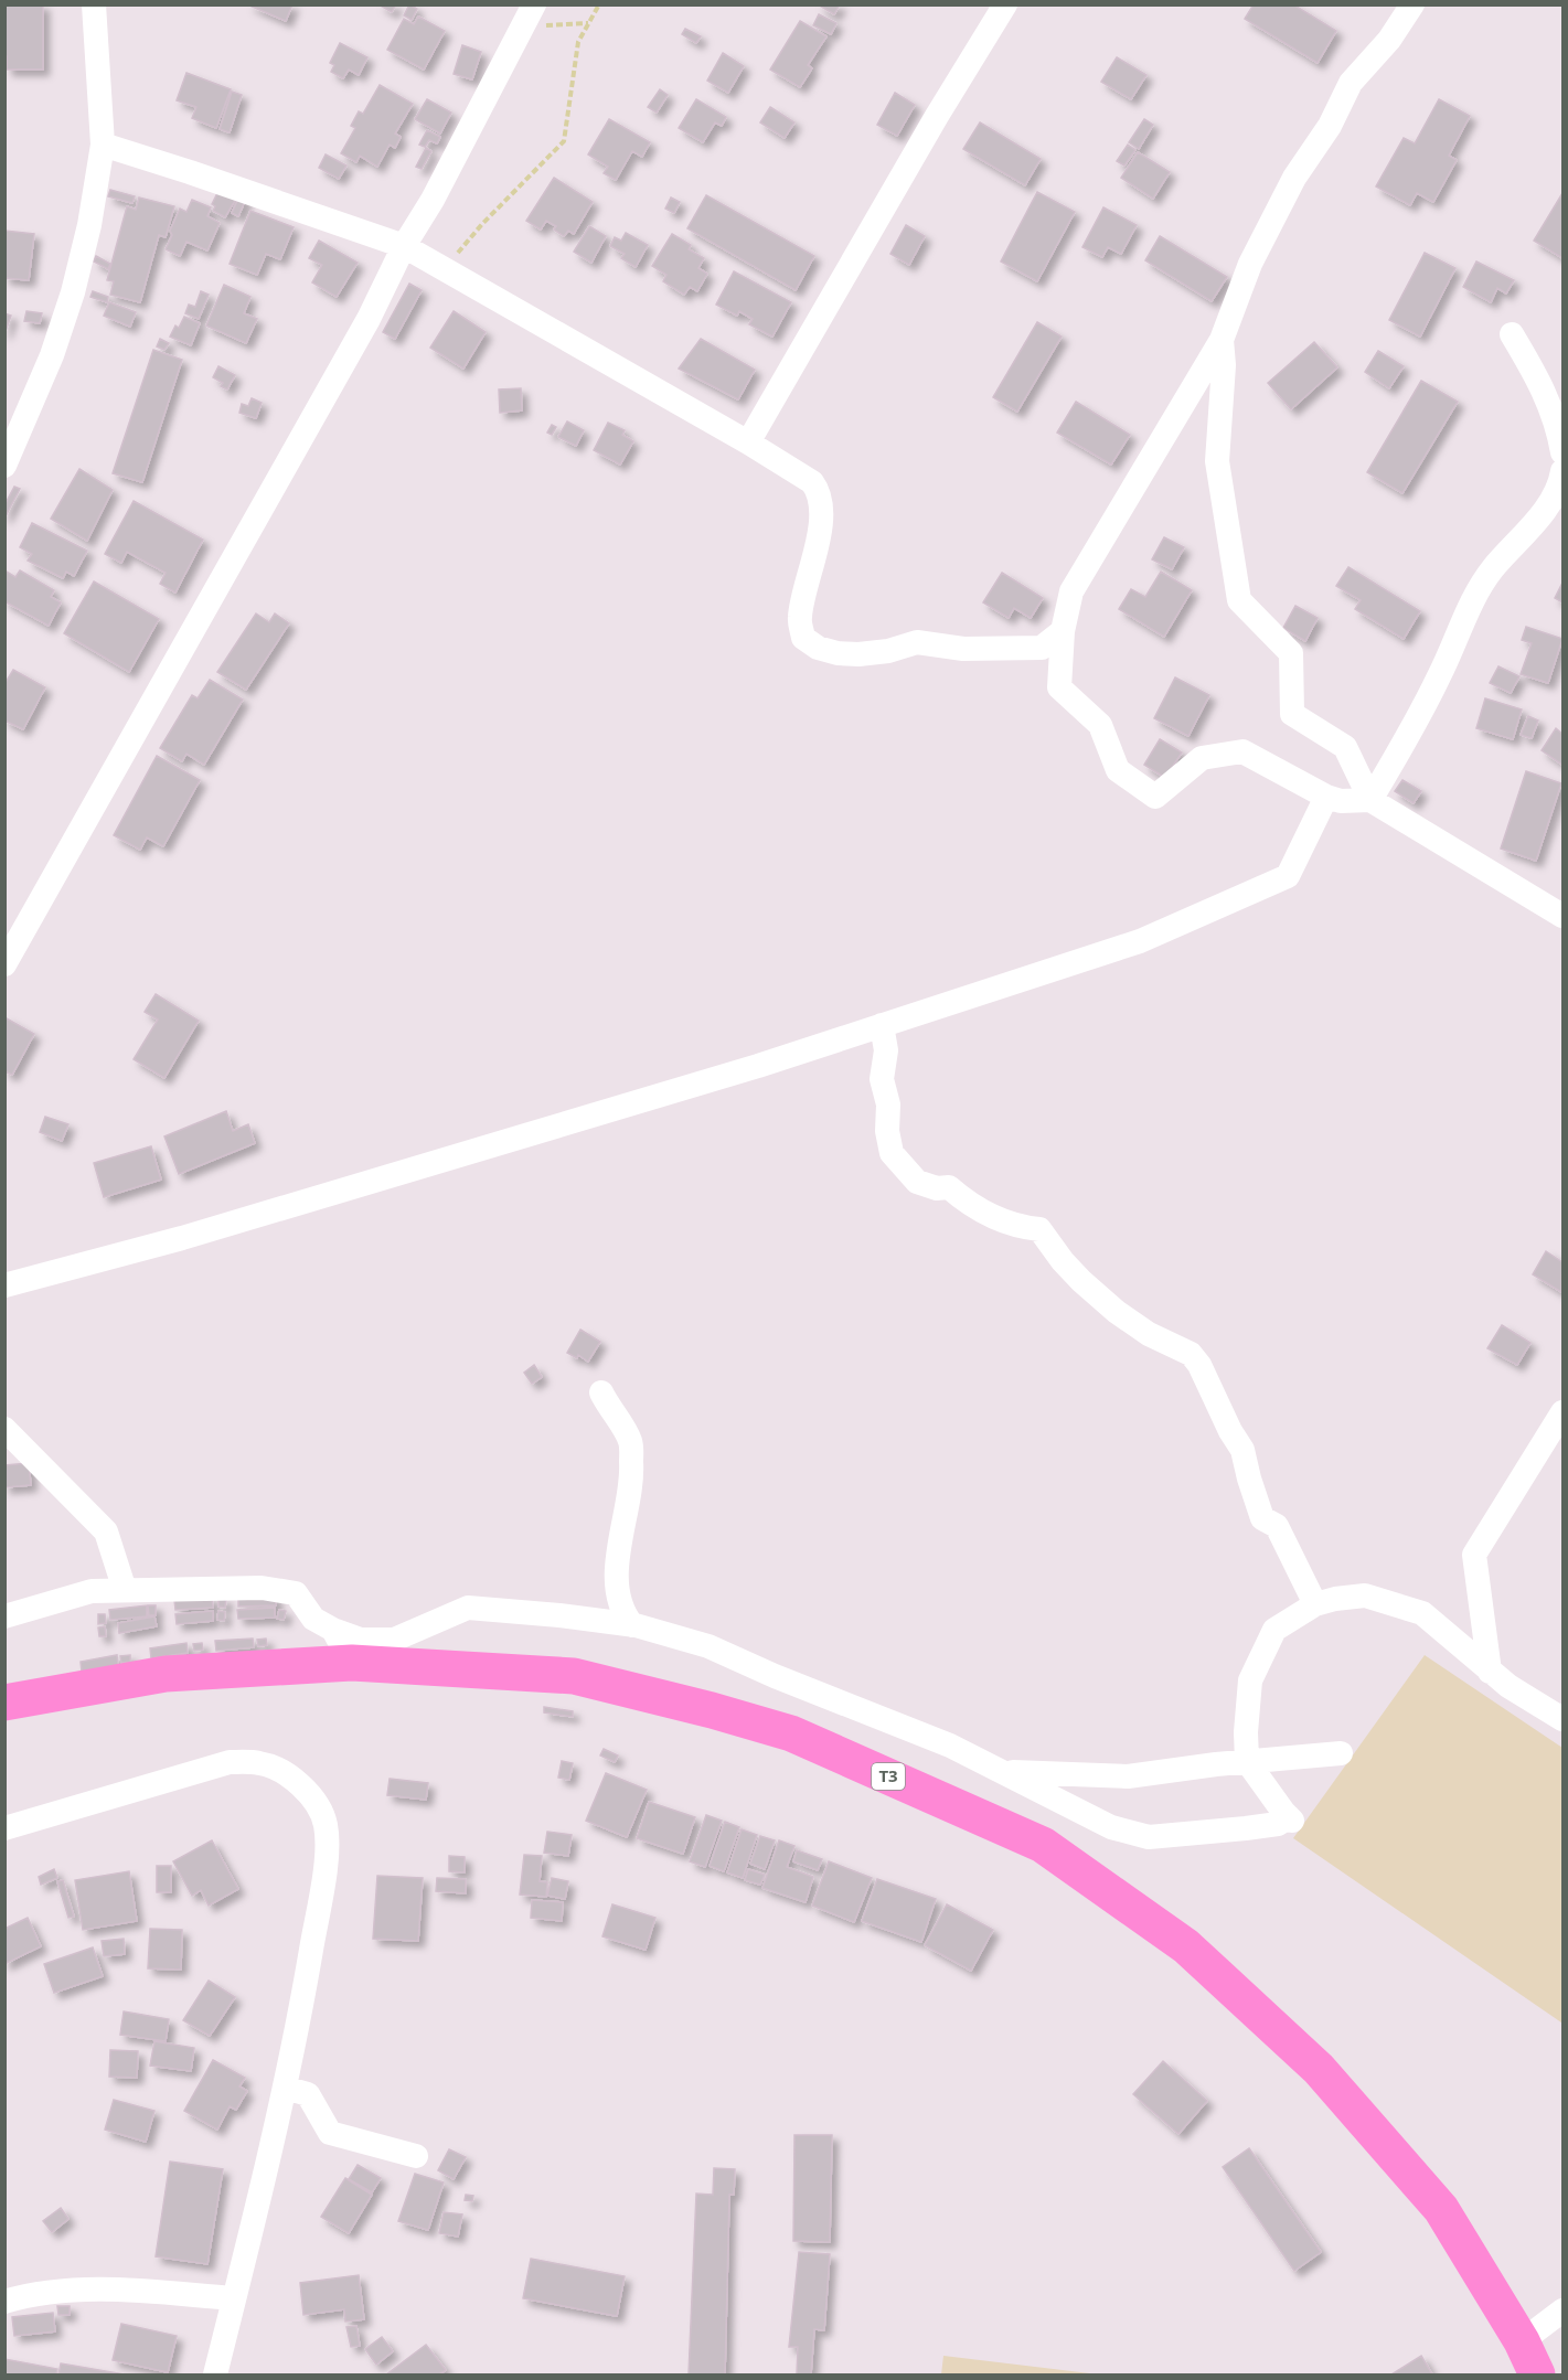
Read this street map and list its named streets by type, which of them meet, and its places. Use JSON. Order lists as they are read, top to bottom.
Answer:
{
  "streets": {
    "highway": ["T3"]
  }
}
